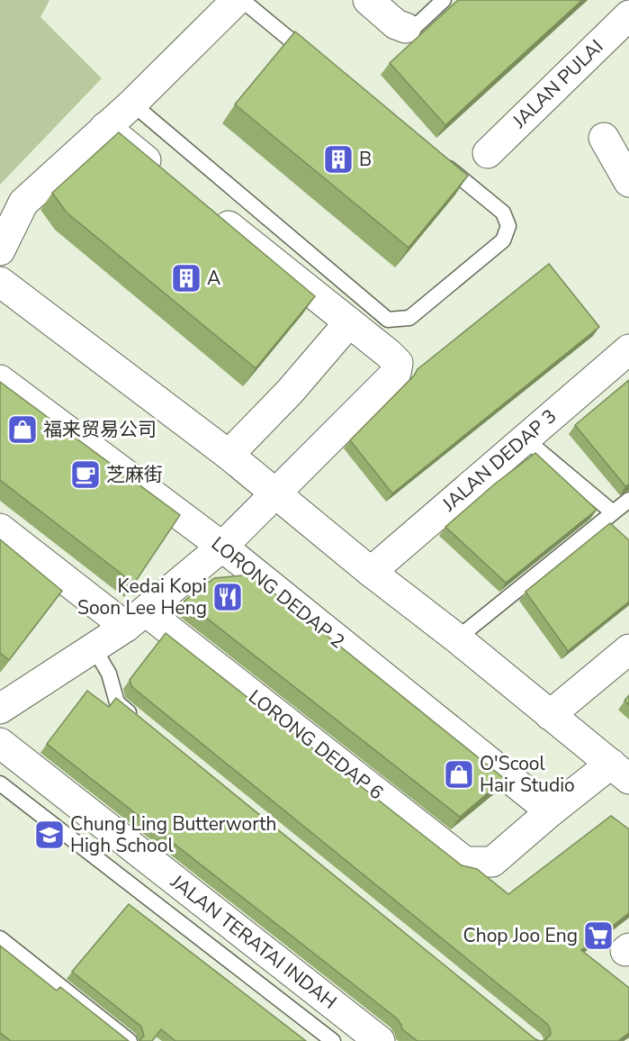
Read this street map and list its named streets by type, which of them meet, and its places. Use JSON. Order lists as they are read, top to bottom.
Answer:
{
  "streets": {
    "street": [
      "JALAN PULAI",
      "JALAN DEDAP 3",
      "LORONG DEDAP 2",
      "LORONG DEDAP 6",
      "JALAN TERATAI INDAH"
    ]
  },
  "crossings": [
    ["LORONG DEDAP 2", "LORONG DEDAP 6"]
  ],
  "places": {
    "building": ["B", "A"],
    "shop": ["福来贸易公司", "O'Scool Hair Studio"],
    "cafe": ["芝麻街"],
    "restaurant": ["Kedai Kopi Soon Lee Heng"],
    "school or university": ["Chung Ling Butterworth High School"],
    "supermarket": ["Chop Joo Eng"]
  }
}
